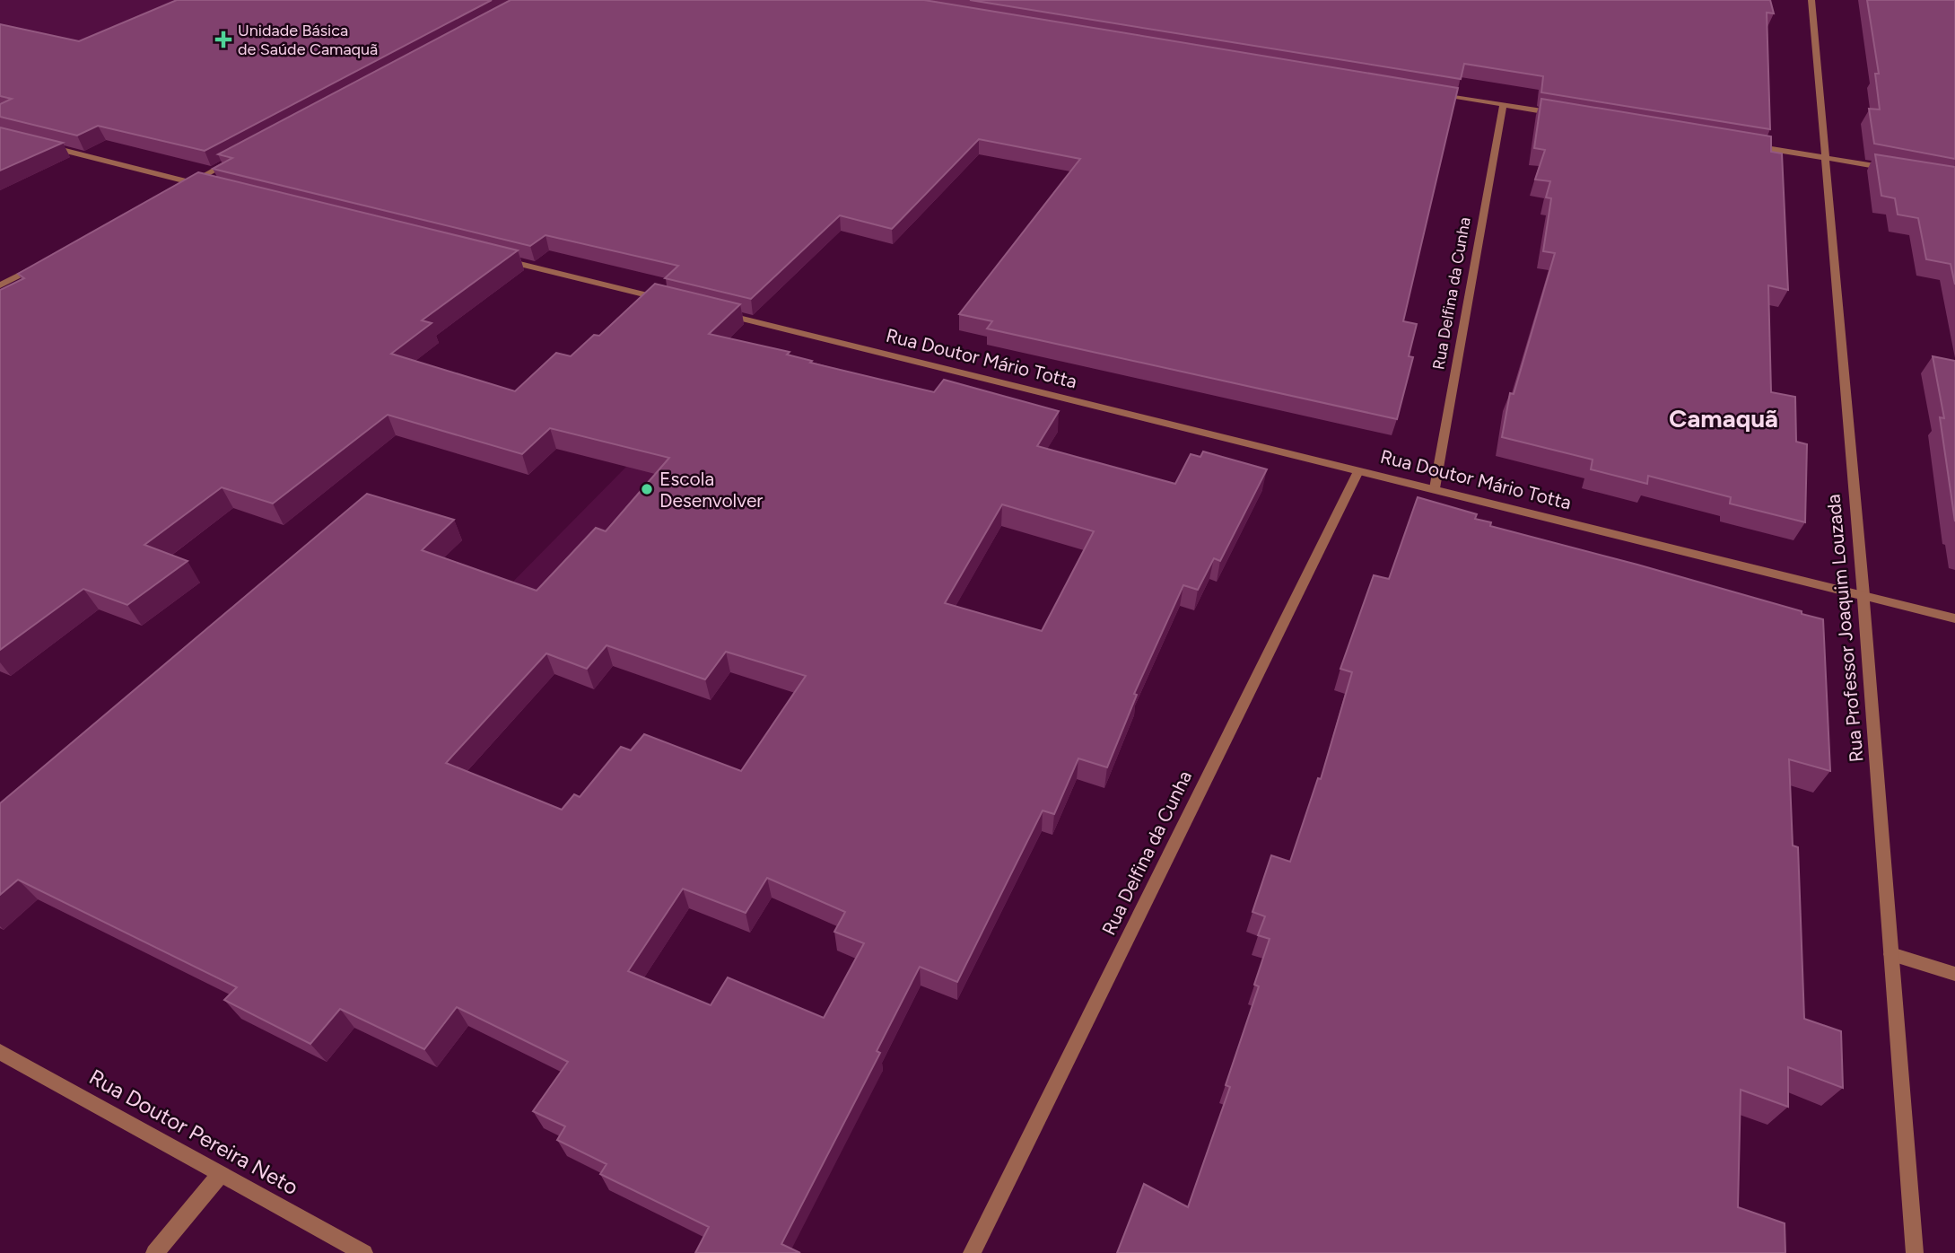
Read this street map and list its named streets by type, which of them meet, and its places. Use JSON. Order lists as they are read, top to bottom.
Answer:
{
  "streets": {
    "street": [
      "Rua Delfina da Cunha",
      "Rua Doutor Mário Totta",
      "Rua Professor Joaquim Louzada",
      "Rua Doutor Pereira Neto"
    ]
  },
  "crossings": [
    ["Rua Delfina da Cunha", "Rua Doutor Mário Totta"],
    ["Rua Doutor Mário Totta", "Rua Professor Joaquim Louzada"]
  ],
  "districts": ["Camaquã"],
  "places": {
    "health": ["Unidade Básica de Saúde Camaquã"],
    "other": ["Escola Desenvolver"]
  }
}
